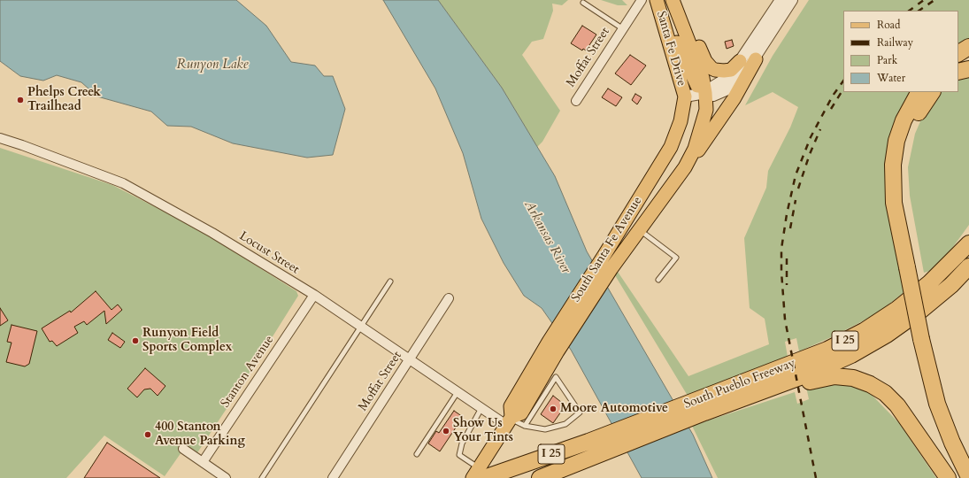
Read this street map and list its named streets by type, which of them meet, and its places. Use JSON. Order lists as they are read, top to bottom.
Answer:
{
  "streets": {
    "highway": ["I 25", "South Pueblo Freeway"],
    "main road": ["Santa Fe Drive", "South Santa Fe Avenue"],
    "street": ["Moffat Street", "Locust Street", "Stanton Avenue"]
  },
  "crossings": [
    ["Santa Fe Drive", "South Santa Fe Avenue"],
    ["Moffat Street", "Locust Street"],
    ["South Santa Fe Avenue", "Locust Street"],
    ["South Santa Fe Avenue", "South Pueblo Freeway"],
    ["Locust Street", "Stanton Avenue"]
  ],
  "water": ["Runyon Lake", "Arkansas River"],
  "places": [
    "Phelps Creek Trailhead",
    "Runyon Field Sports Complex",
    "Moore Automotive",
    "Show Us Your Tints",
    "400 Stanton Avenue Parking"
  ],
  "legend": [
    "Road",
    "Railway",
    "Park",
    "Water"
  ]
}
